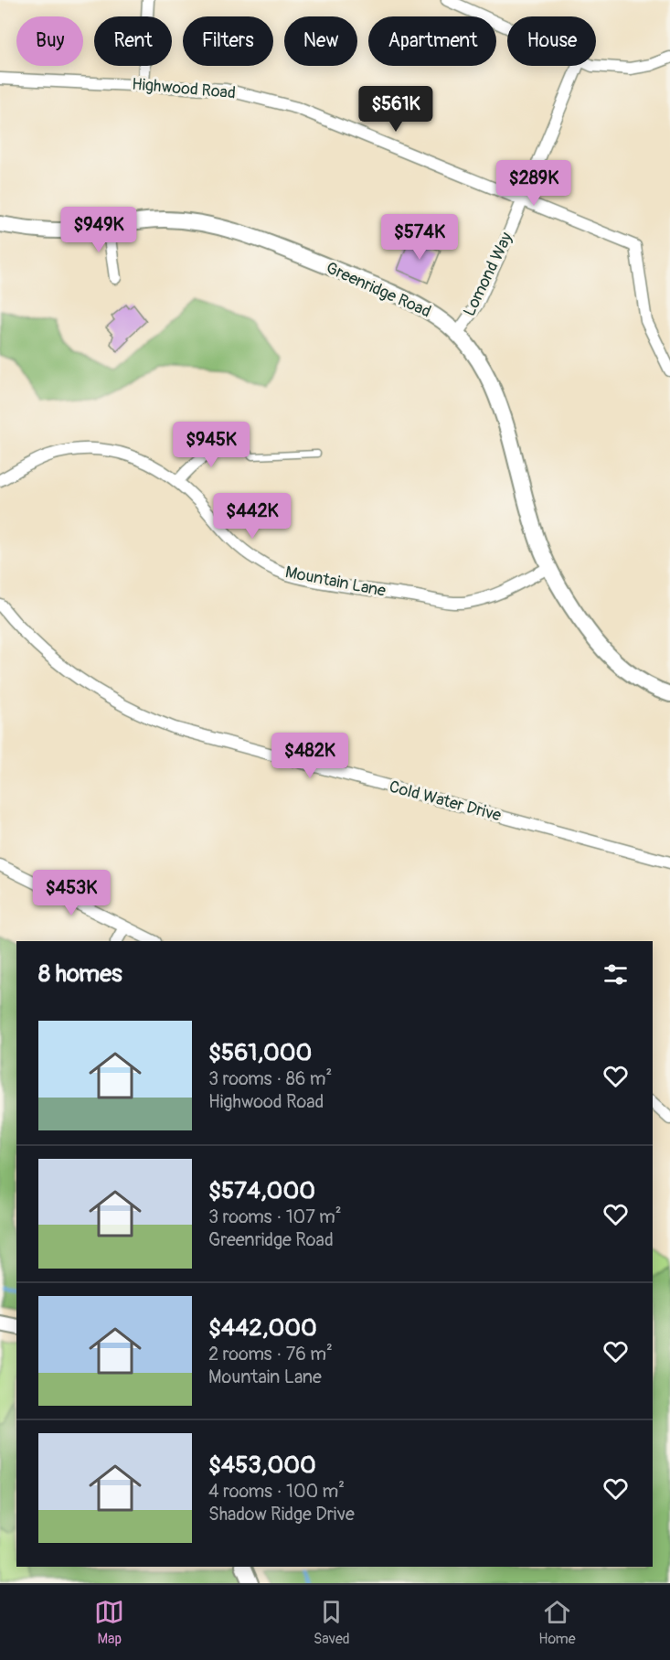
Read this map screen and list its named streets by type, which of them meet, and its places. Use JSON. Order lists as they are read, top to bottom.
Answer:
{
  "streets": {
    "street": [
      "Highwood Road",
      "Lomond Way",
      "Greenridge Road",
      "Mountain Lane",
      "Cold Water Drive"
    ]
  },
  "crossings": [
    ["Highwood Road", "Lomond Way"],
    ["Lomond Way", "Greenridge Road"],
    ["Greenridge Road", "Mountain Lane"]
  ],
  "page": {
    "chip": [
      "Buy",
      "Rent",
      "Filters",
      "New",
      "Apartment",
      "House"
    ],
    "price": [
      "$561K",
      "$289K",
      "$949K",
      "$574K",
      "$945K",
      "$442K",
      "$482K",
      "$453K"
    ],
    "heading": "8 homes",
    "list": [
      {
        "name": "$561,000",
        "note": "3 rooms · 86 m² · Highwood Road"
      },
      {
        "name": "$574,000",
        "note": "3 rooms · 107 m² · Greenridge Road"
      },
      {
        "name": "$442,000",
        "note": "2 rooms · 76 m² · Mountain Lane"
      },
      {
        "name": "$453,000",
        "note": "4 rooms · 100 m² · Shadow Ridge Drive"
      }
    ],
    "tabs": ["Map", "Saved", "Home"]
  }
}
